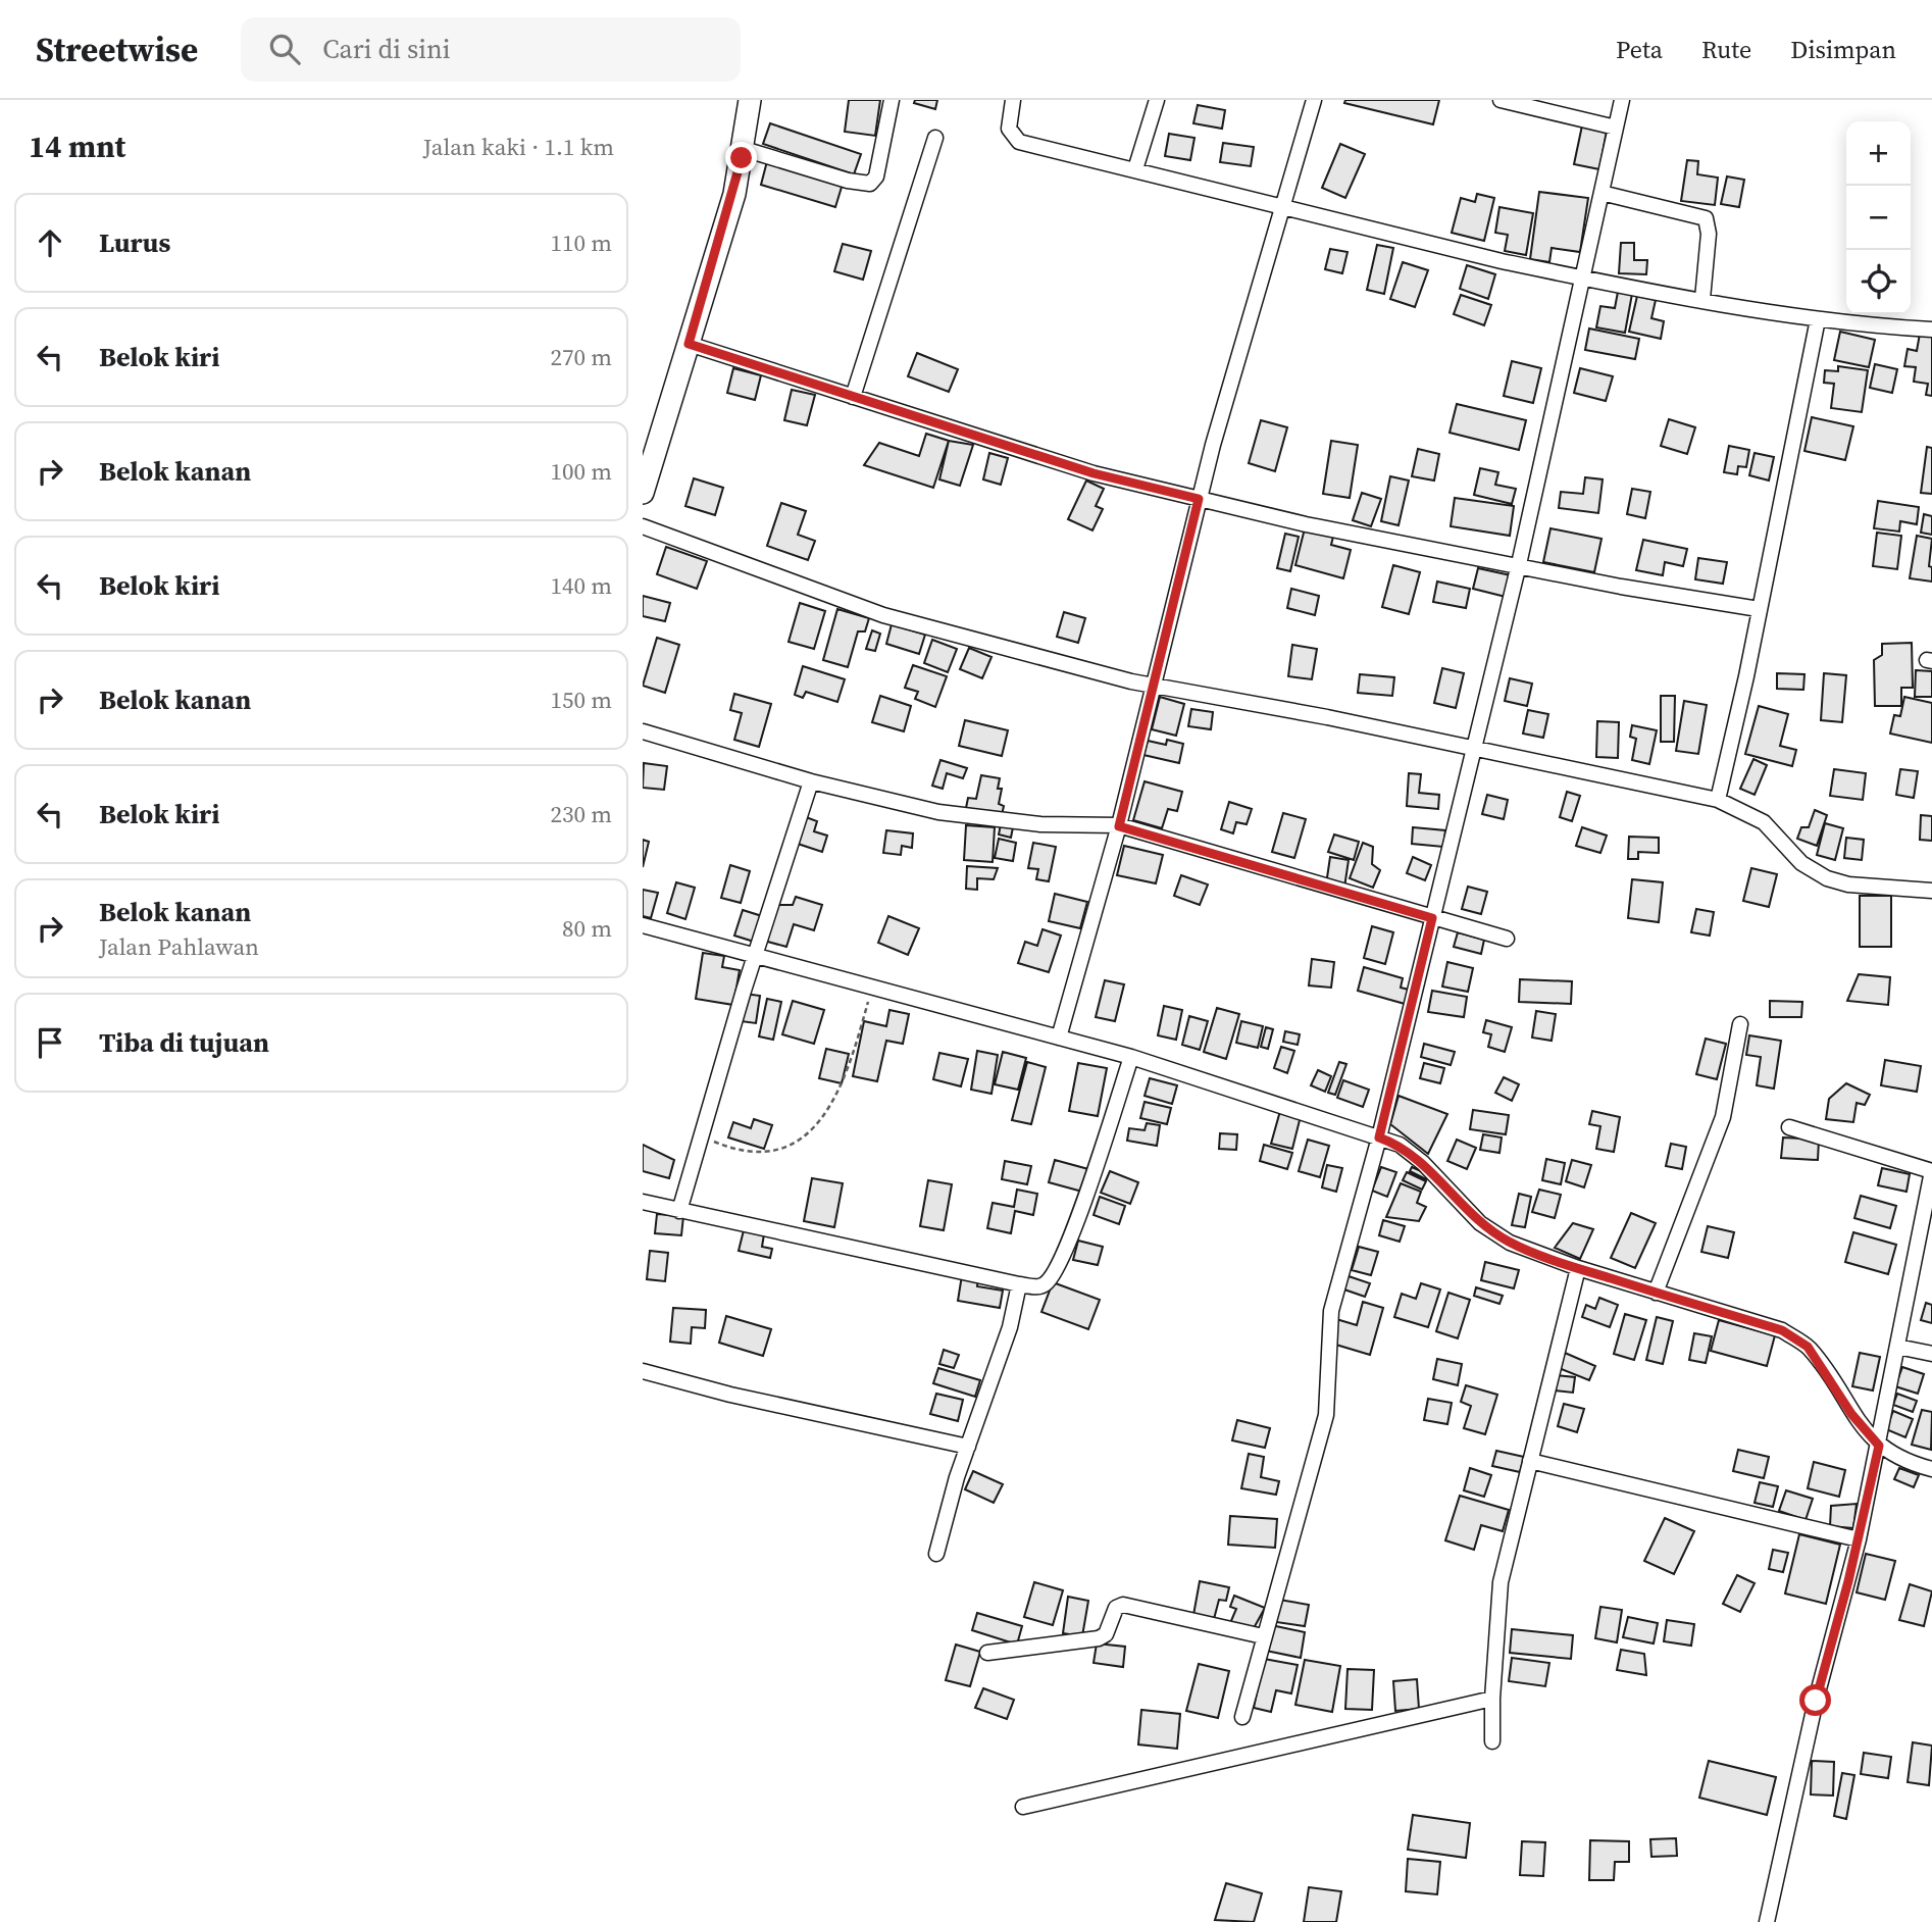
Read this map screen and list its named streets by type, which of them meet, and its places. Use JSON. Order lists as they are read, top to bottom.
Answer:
{
  "page": {
    "header": "Streetwise",
    "search": "Cari di sini",
    "nav": ["Peta", "Rute", "Disimpan"],
    "heading": ["14 mnt", "Jalan kaki · 1.1 km"],
    "map_buttons": ["+", "−"],
    "list": [
      ["Lurus", "110 m"],
      ["Belok kiri", "270 m"],
      ["Belok kanan", "100 m"],
      ["Belok kiri", "140 m"],
      ["Belok kanan", "150 m"],
      ["Belok kiri", "230 m"],
      ["Belok kanan", "Jalan Pahlawan", "80 m"],
      "Tiba di tujuan"
    ]
  }
}
